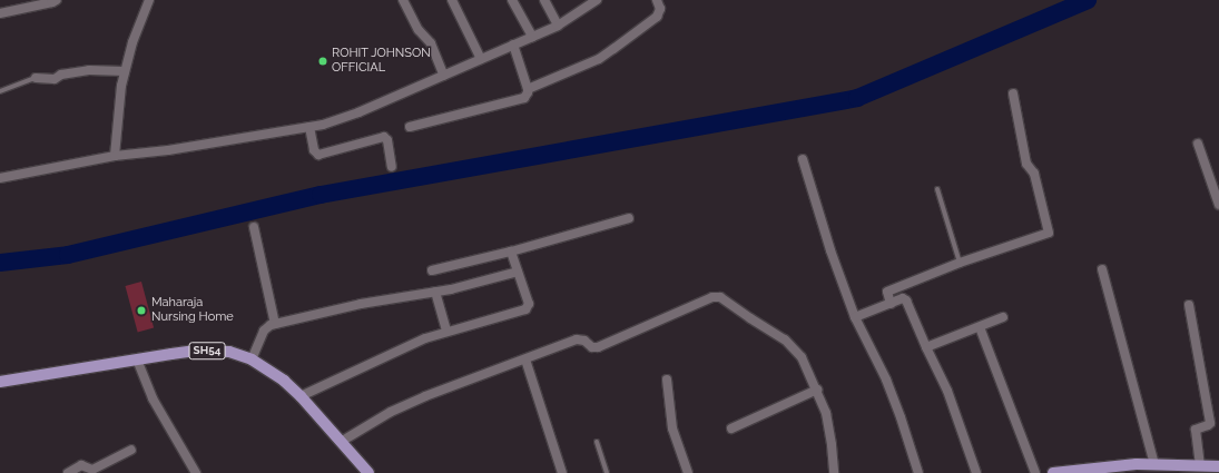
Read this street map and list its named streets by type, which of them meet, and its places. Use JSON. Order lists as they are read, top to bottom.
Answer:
{
  "streets": {
    "main road": ["SH54"]
  },
  "places": ["ROHIT JOHNSON OFFICIAL", "Maharaja Nursing Home"]
}
